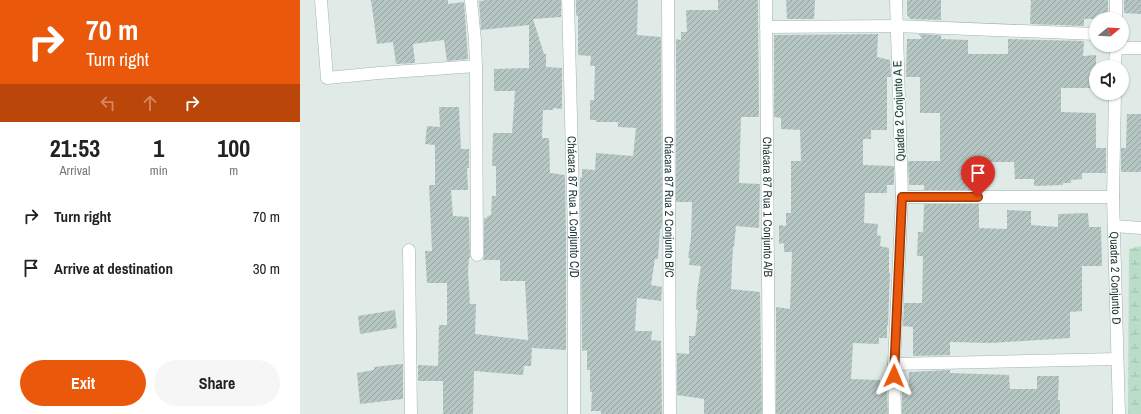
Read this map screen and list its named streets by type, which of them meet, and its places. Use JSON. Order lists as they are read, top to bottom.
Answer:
{
  "streets": {
    "street": [
      "Quadra 2 Conjunto A E",
      "Chácara 87 Rua 1 Conjunto C/D",
      "Chácara 87 Rua 2 Conjunto B/C",
      "Chácara 87 Rua 1 Conjunto A/B",
      "Quadra 2 Conjunto D"
    ]
  },
  "north": "right",
  "page": {
    "turn": ["70 m", "Turn right"],
    "eta": [
      "21:53",
      "Arrival",
      "1",
      "min",
      "100",
      "m"
    ],
    "list": [
      {
        "name": "Turn right",
        "value": "70 m"
      },
      {
        "name": "Arrive at destination",
        "value": "30 m"
      }
    ],
    "buttons": ["Exit", "Share"]
  }
}
